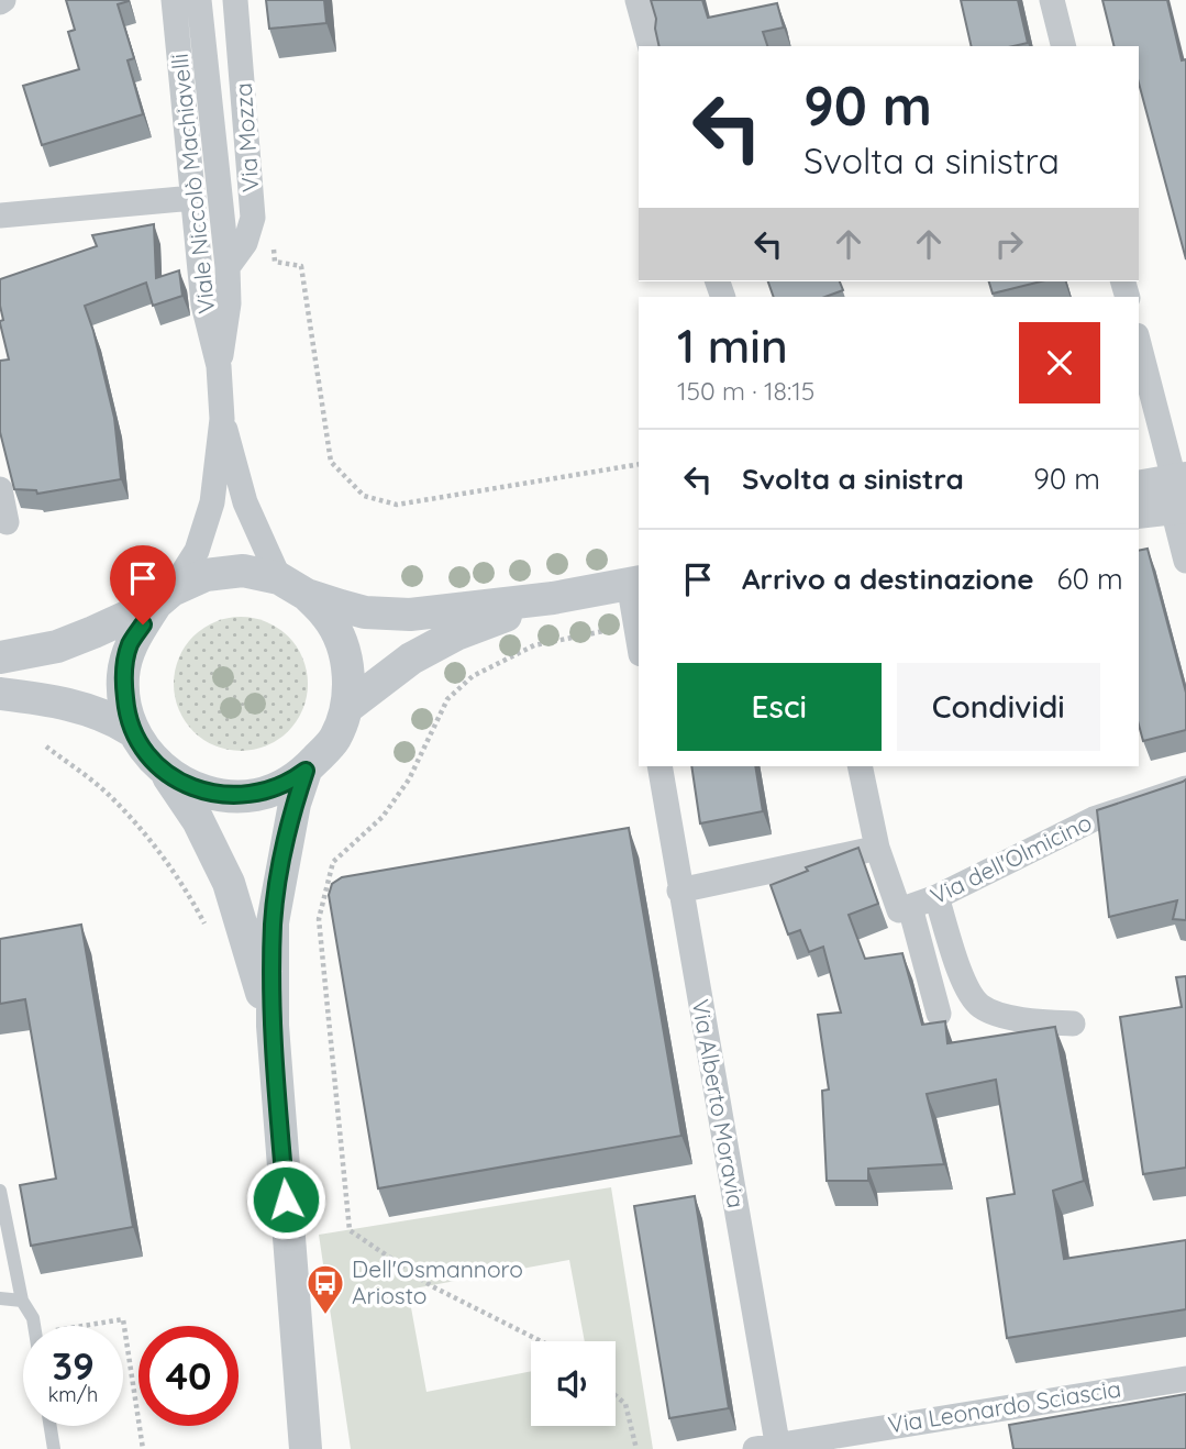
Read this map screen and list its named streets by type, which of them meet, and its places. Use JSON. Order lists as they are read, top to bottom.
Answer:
{
  "streets": {
    "street": [
      "Via Mozza",
      "Viale Niccolò Machiavelli",
      "Via dell'Olmicino",
      "Via Alberto Moravia",
      "Via Leonardo Sciascia"
    ]
  },
  "crossings": [
    ["Via Mozza", "Viale Niccolò Machiavelli"],
    ["Via Alberto Moravia", "Via Leonardo Sciascia"]
  ],
  "places": {
    "bus stop": ["Dell'Osmannoro Ariosto"]
  },
  "page": {
    "turn": ["90 m", "Svolta a sinistra"],
    "heading": ["1 min", "150 m · 18:15"],
    "list": [
      {
        "name": "Svolta a sinistra",
        "value": "90 m"
      },
      {
        "name": "Arrivo a destinazione",
        "value": "60 m"
      }
    ],
    "buttons": ["Esci", "Condividi"],
    "speed": "39 km/h",
    "limit": "40"
  }
}
